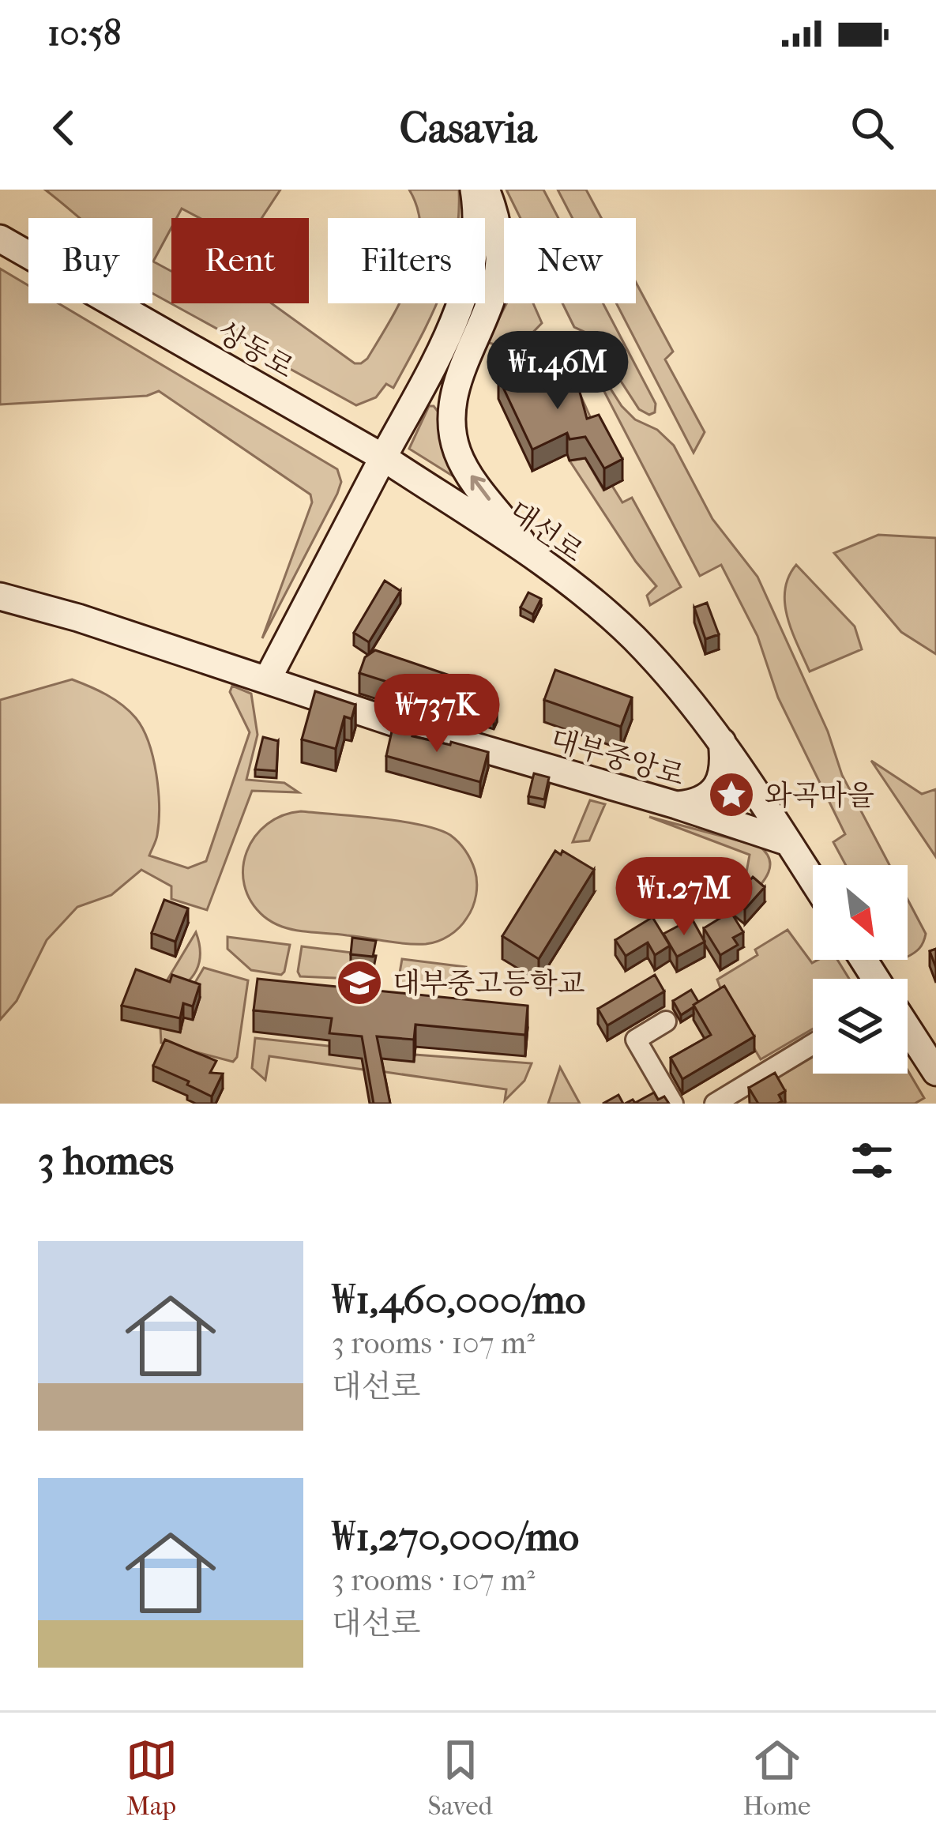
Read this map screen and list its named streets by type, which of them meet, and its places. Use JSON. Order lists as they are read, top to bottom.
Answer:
{
  "streets": {
    "street": ["상동로", "대선로", "대부중앙로"]
  },
  "crossings": [
    ["상동로", "대선로"],
    ["대선로", "대부중앙로"]
  ],
  "places": {
    "place": ["와곡마을"],
    "school or university": ["대부중고등학교"]
  },
  "north": "bottom right",
  "page": {
    "status": "10:58",
    "header": "Casavia",
    "chip": [
      "Buy",
      "Rent",
      "Filters",
      "New"
    ],
    "price": ["₩1.46M", "₩737K", "₩1.27M"],
    "heading": "3 homes",
    "list": [
      {
        "name": "₩1,460,000/mo",
        "note": "3 rooms · 107 m² · 대선로"
      },
      {
        "name": "₩1,270,000/mo",
        "note": "3 rooms · 107 m² · 대선로"
      }
    ],
    "tabs": ["Map", "Saved", "Home"]
  }
}
